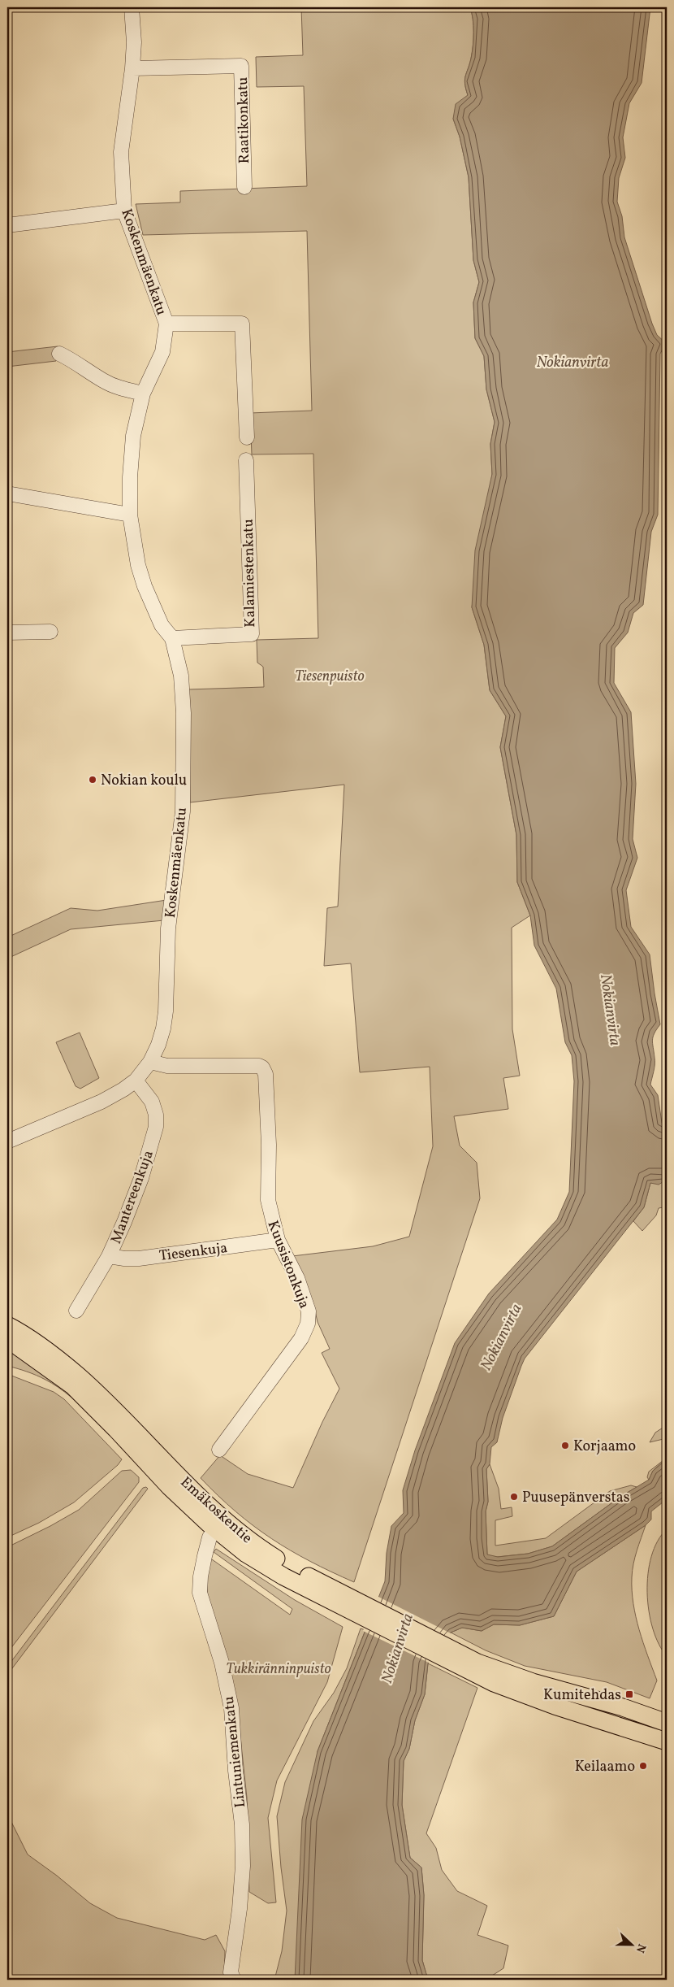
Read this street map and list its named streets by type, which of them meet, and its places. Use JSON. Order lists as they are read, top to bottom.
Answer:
{
  "streets": {
    "main road": ["Emäkoskentie"],
    "street": [
      "Raatikonkatu",
      "Koskenmäenkatu",
      "Kalamiestenkatu",
      "Mantereenkuja",
      "Tiesenkuja",
      "Kuusistonkuja",
      "Lintuniemenkatu"
    ]
  },
  "crossings": [
    ["Raatikonkatu", "Koskenmäenkatu"],
    ["Koskenmäenkatu", "Kalamiestenkatu"],
    ["Koskenmäenkatu", "Mantereenkuja"],
    ["Koskenmäenkatu", "Kuusistonkuja"],
    ["Mantereenkuja", "Tiesenkuja"],
    ["Tiesenkuja", "Kuusistonkuja"],
    ["Emäkoskentie", "Lintuniemenkatu"]
  ],
  "water": ["Nokianvirta"],
  "parks": ["Tiesenpuisto", "Tukkiränninpuisto"],
  "places": {
    "other": [
      "Nokian koulu",
      "Korjaamo",
      "Puusepänverstas",
      "Keilaamo"
    ],
    "transit": ["Kumitehdas"]
  },
  "north": "right"
}
